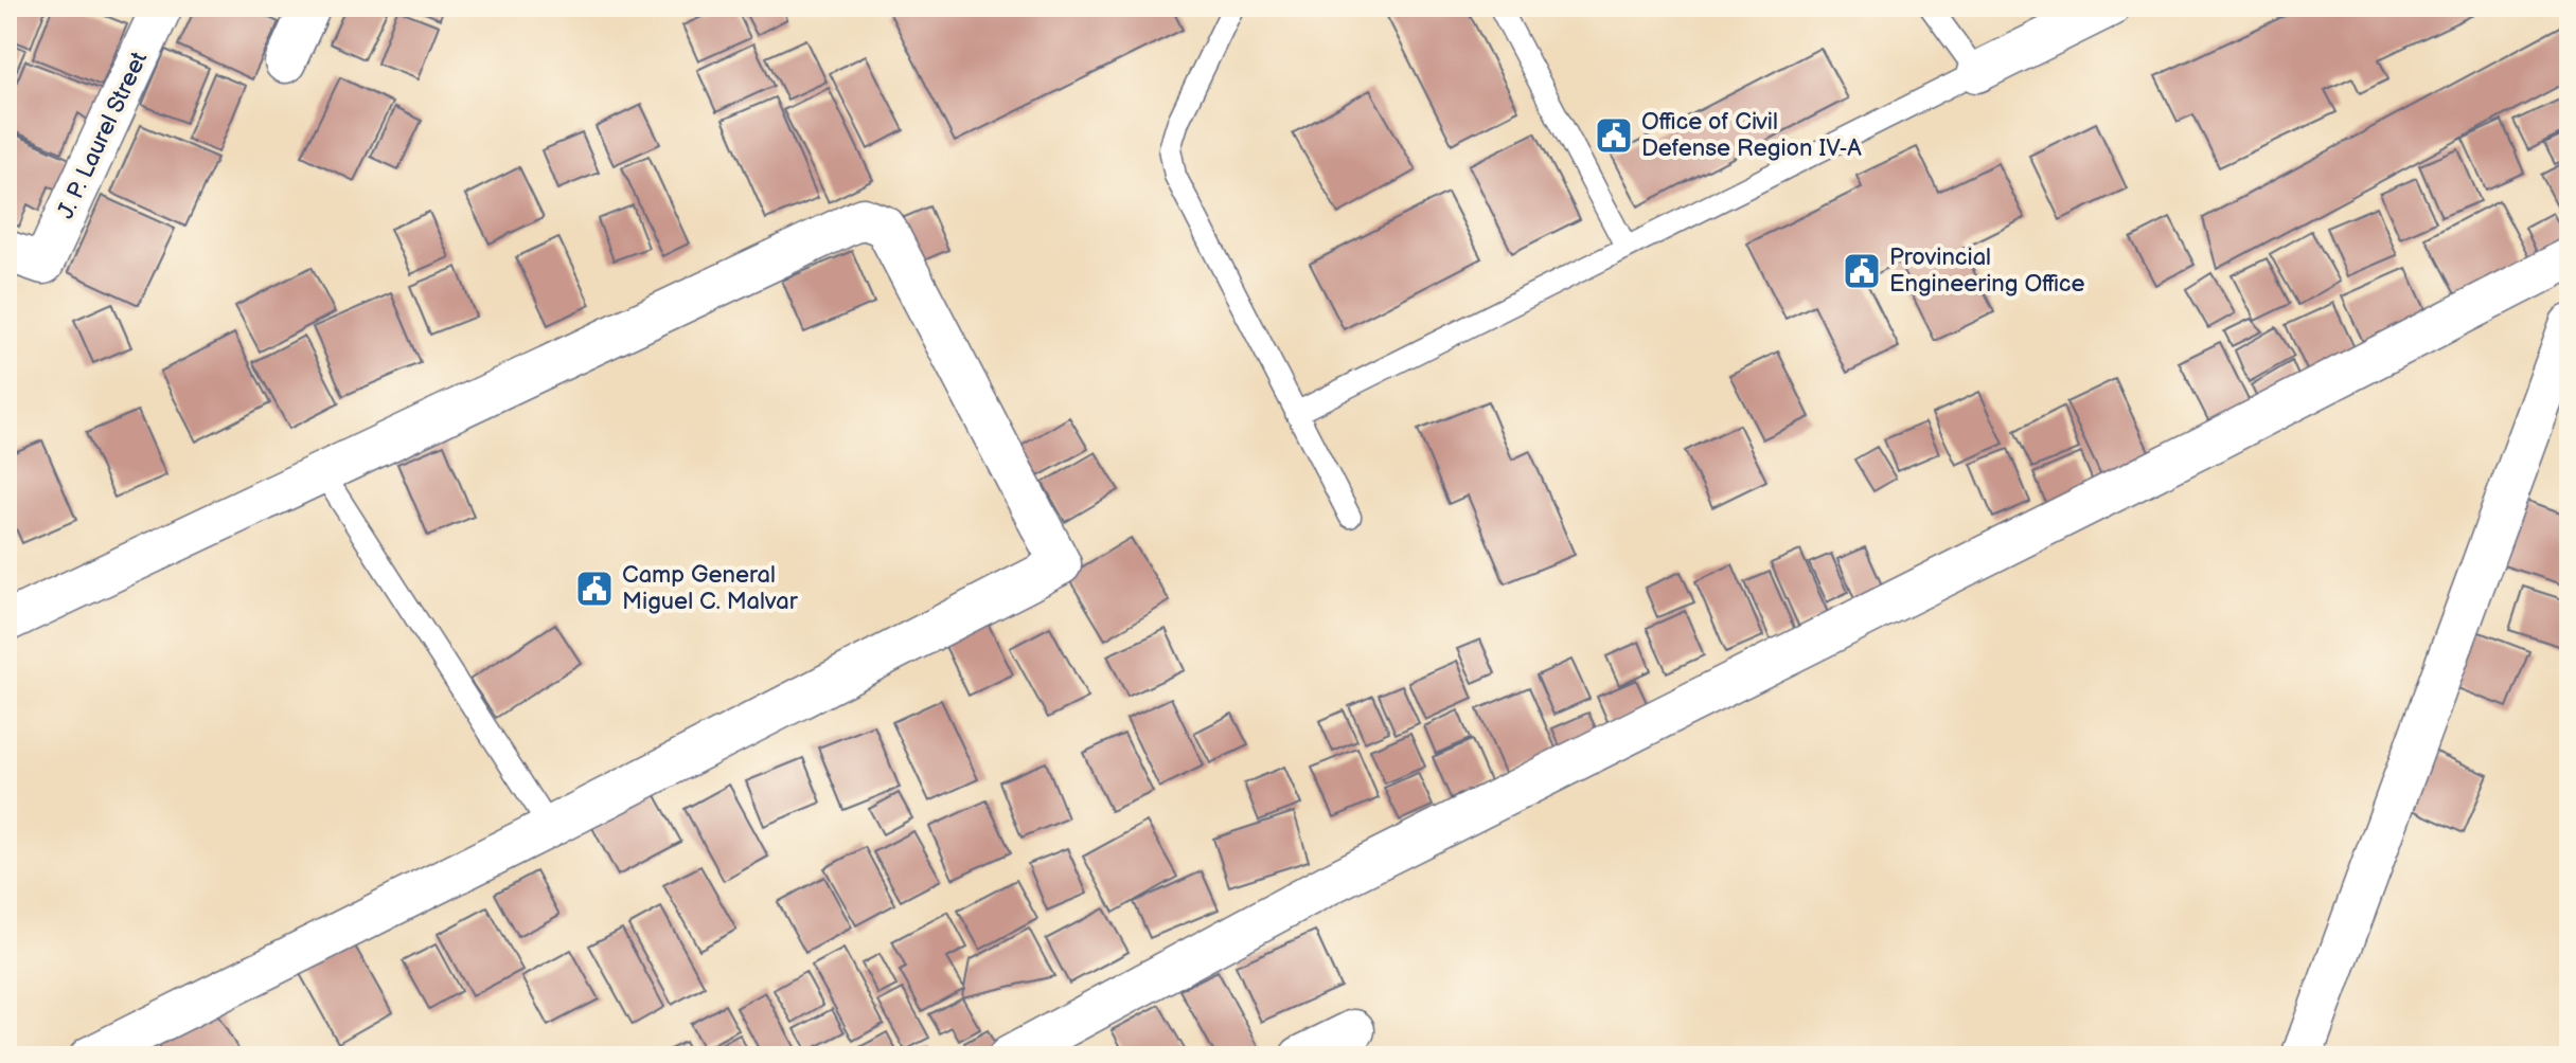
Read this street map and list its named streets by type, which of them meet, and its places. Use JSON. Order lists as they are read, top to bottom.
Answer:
{
  "streets": {
    "street": ["J. P. Laurel Street"]
  },
  "places": {
    "public building": ["Office of Civil Defense Region IV-A", "Provincial Engineering Office", "Camp General Miguel C. Malvar"]
  }
}
